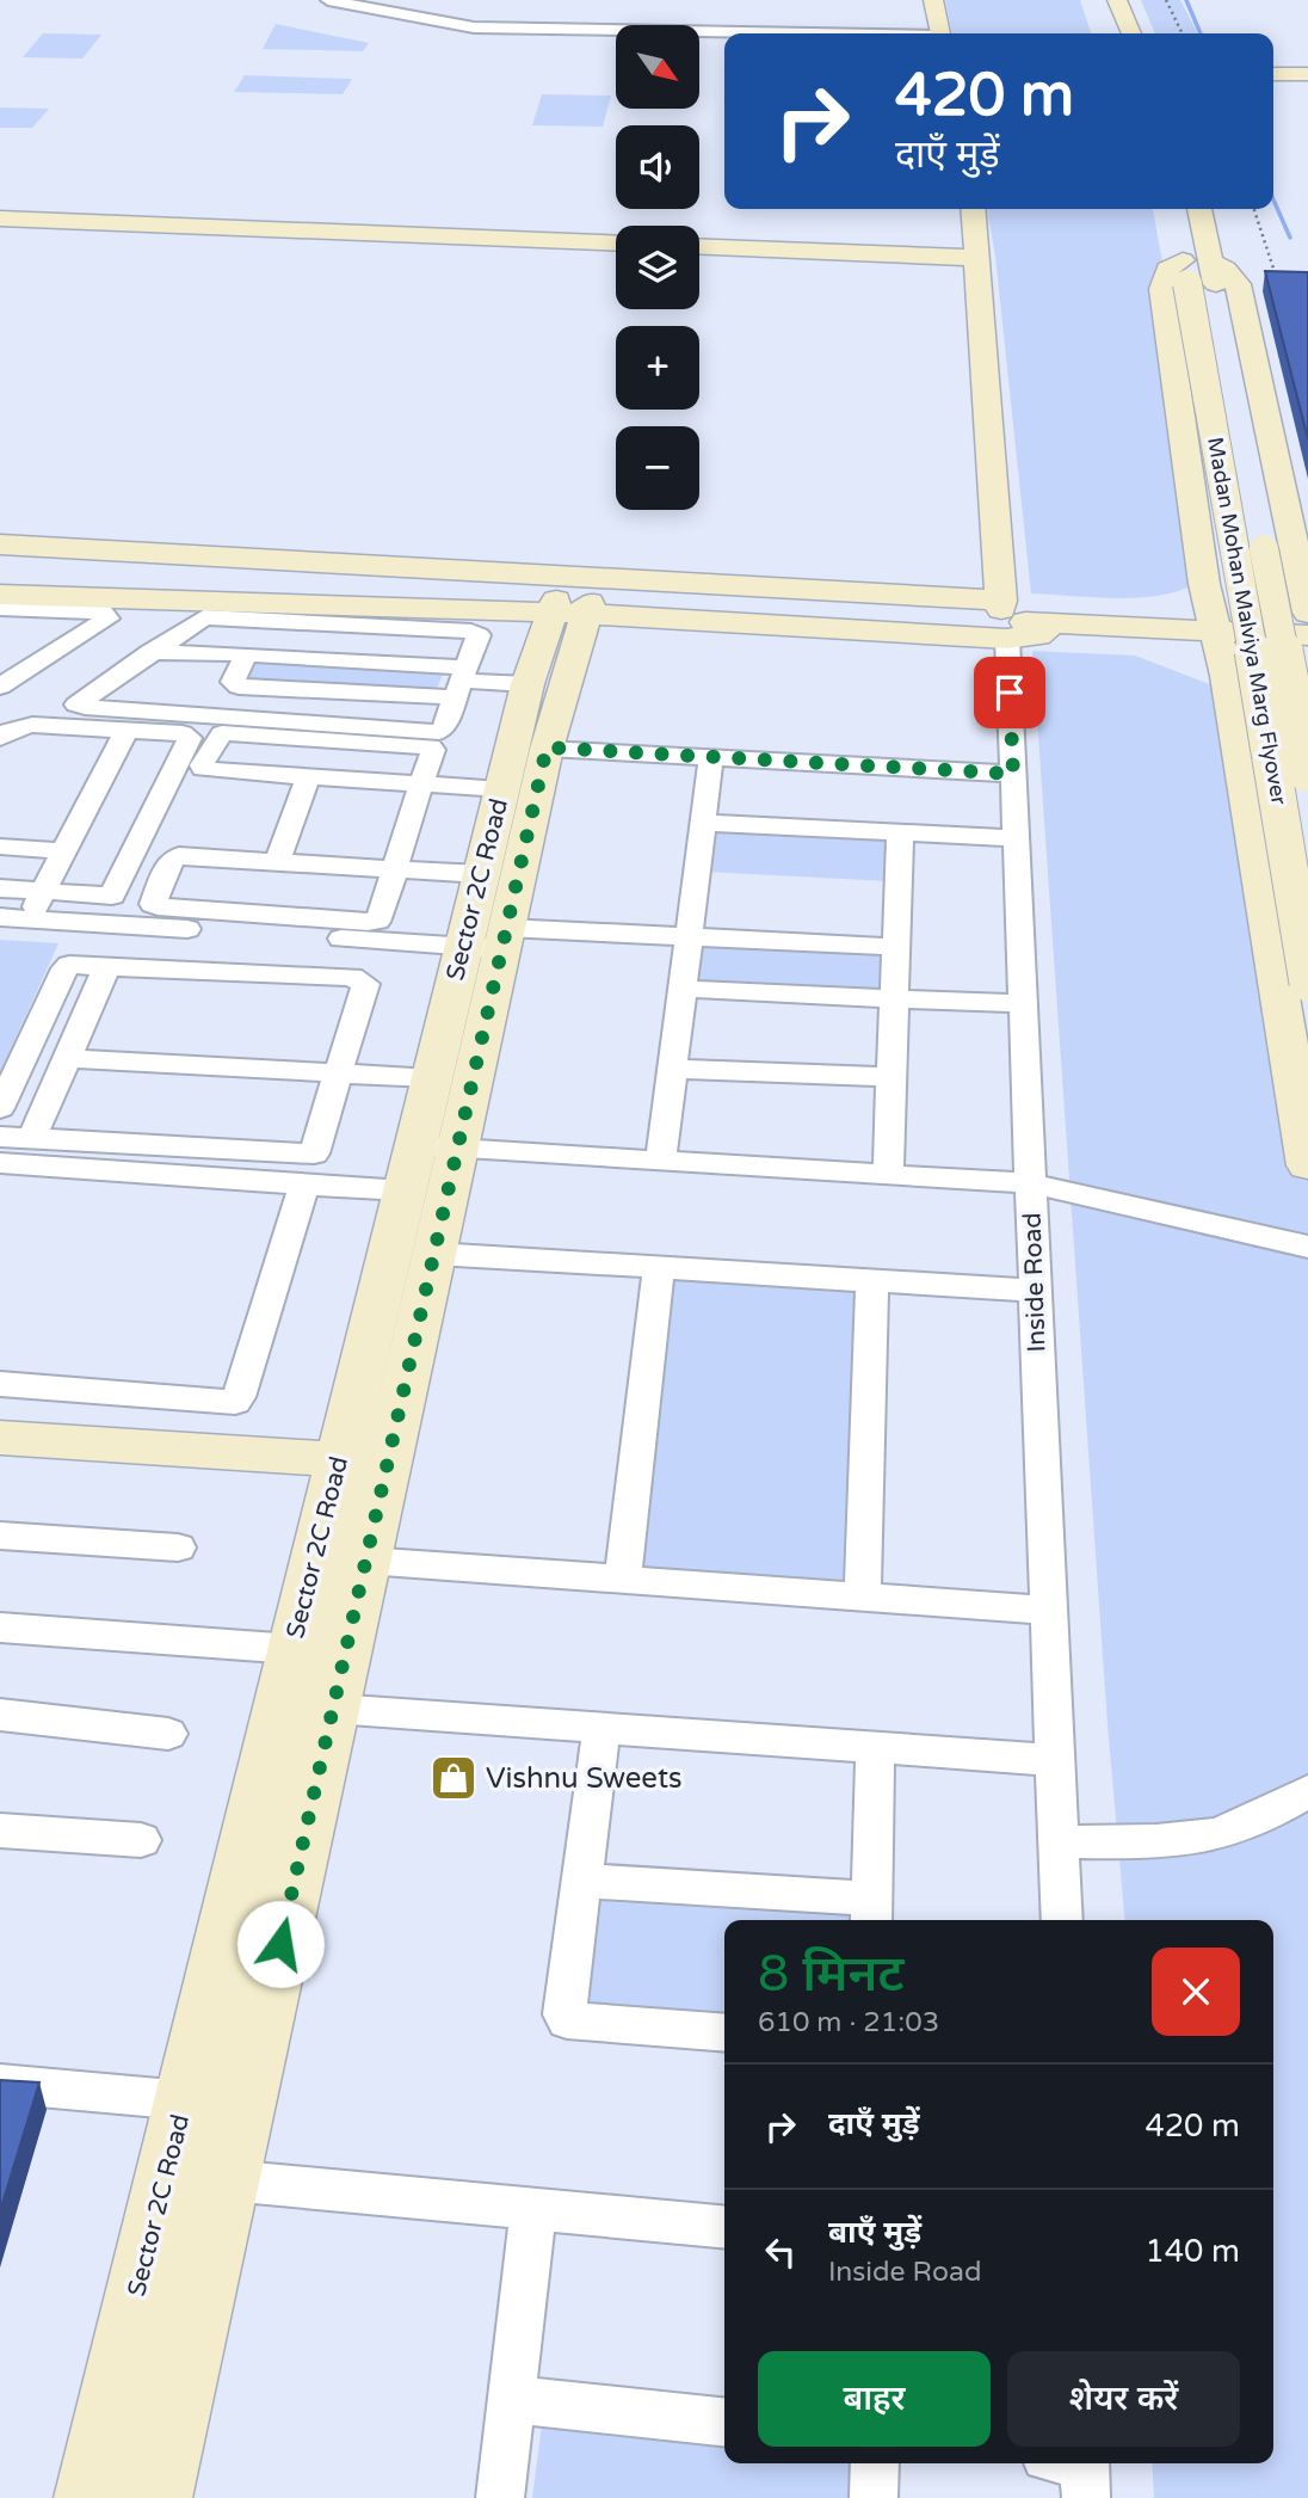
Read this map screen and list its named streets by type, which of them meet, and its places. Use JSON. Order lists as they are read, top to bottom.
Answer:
{
  "streets": {
    "street": ["Madan Mohan Malviya Marg Flyover", "Sector 2C Road", "Inside Road"]
  },
  "places": {
    "shop": ["Vishnu Sweets"]
  },
  "north": "bottom right",
  "page": {
    "map_buttons": ["+", "−"],
    "turn": ["420 m", "दाएँ मुड़ें"],
    "heading": ["8 मिनट", "610 m · 21:03"],
    "list": [
      {
        "name": "दाएँ मुड़ें",
        "value": "420 m"
      },
      {
        "name": "बाएँ मुड़ें",
        "note": "Inside Road",
        "value": "140 m"
      }
    ],
    "buttons": ["बाहर", "शेयर करें"]
  }
}
